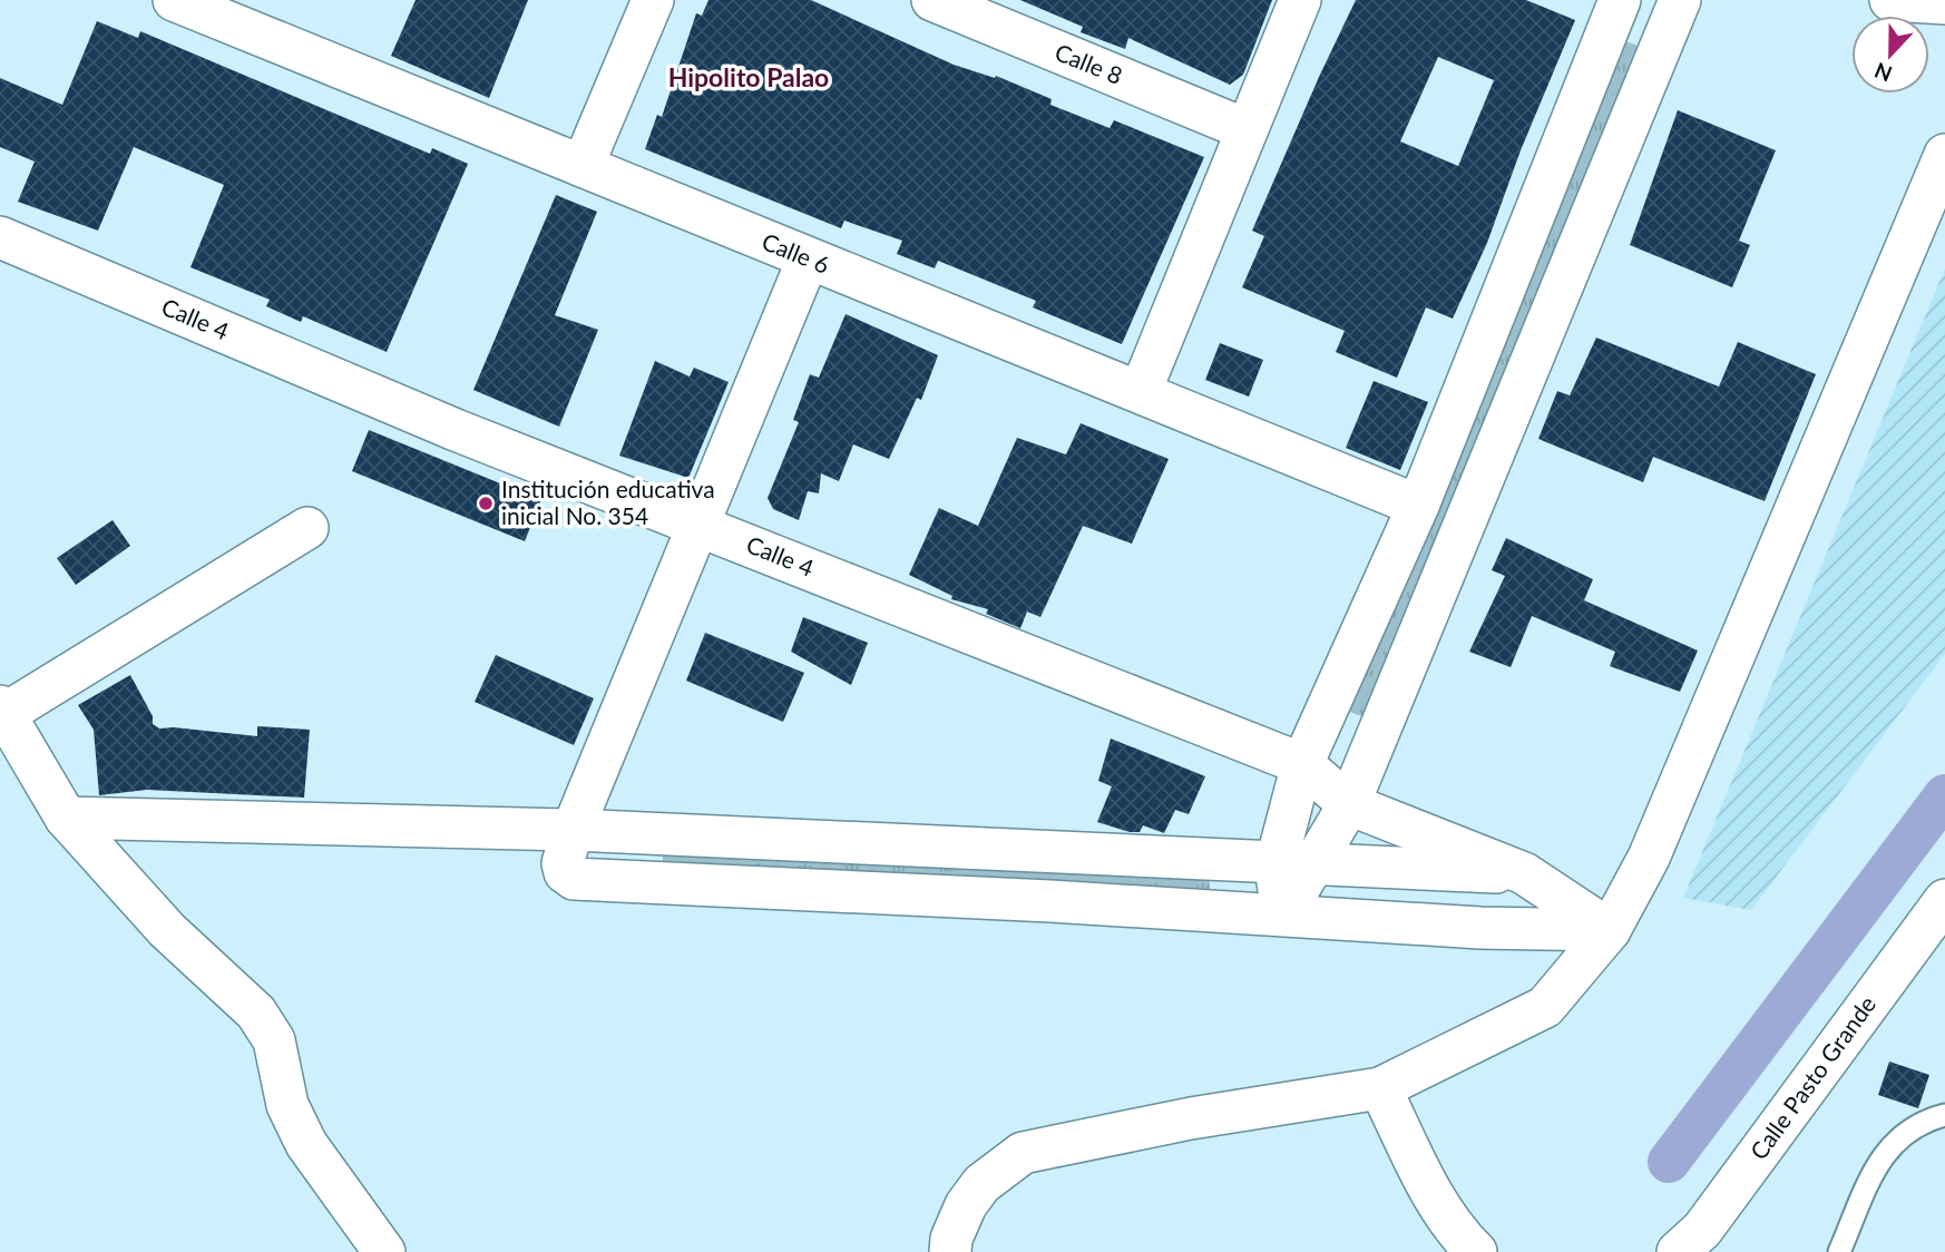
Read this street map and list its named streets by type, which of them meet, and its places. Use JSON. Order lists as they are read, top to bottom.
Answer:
{
  "streets": {
    "street": [
      "Calle 8",
      "Calle 6",
      "Calle 4",
      "Calle Pasto Grande"
    ]
  },
  "districts": ["Hipolito Palao"],
  "places": ["Institución educativa inicial No. 354"],
  "north": "bottom"
}
